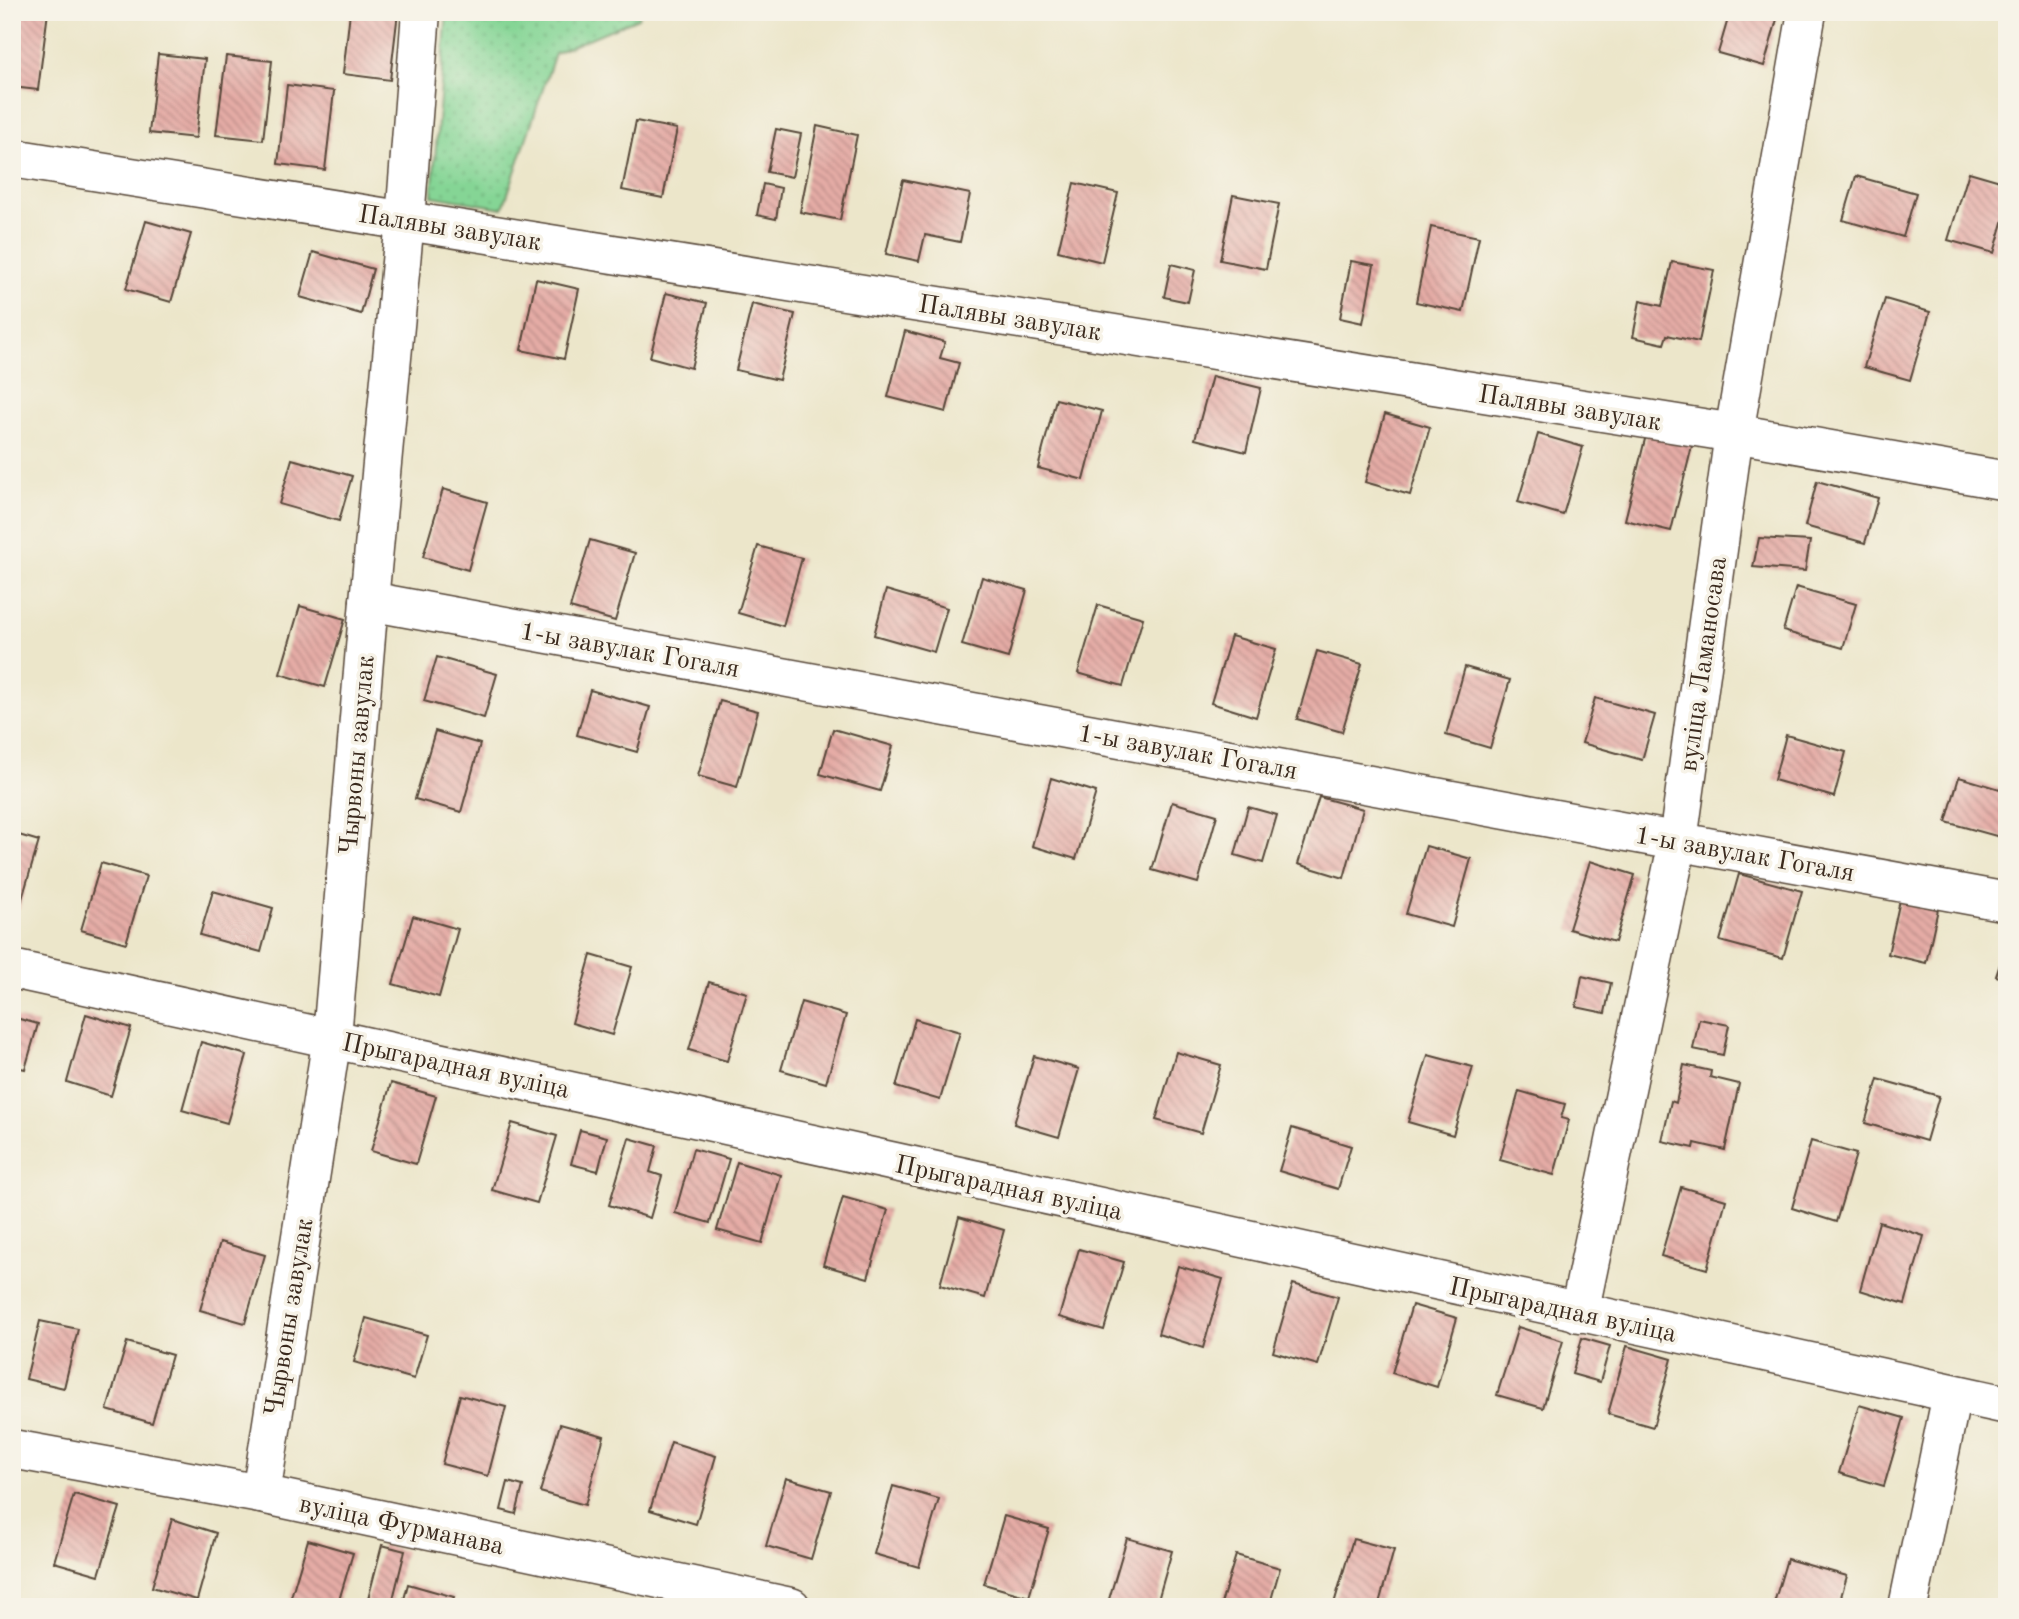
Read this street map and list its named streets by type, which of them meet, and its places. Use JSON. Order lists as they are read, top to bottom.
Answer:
{
  "streets": {
    "street": [
      "Палявы завулак",
      "1-ы завулак Гогаля",
      "вуліца Ламаносава",
      "Чырвоны завулак",
      "Прыгарадная вуліца",
      "вуліца Фурманава"
    ]
  },
  "crossings": [
    ["Палявы завулак", "вуліца Ламаносава"],
    ["Палявы завулак", "Чырвоны завулак"],
    ["1-ы завулак Гогаля", "вуліца Ламаносава"],
    ["1-ы завулак Гогаля", "Чырвоны завулак"],
    ["вуліца Ламаносава", "Прыгарадная вуліца"],
    ["Чырвоны завулак", "Прыгарадная вуліца"],
    ["Чырвоны завулак", "вуліца Фурманава"]
  ]
}
